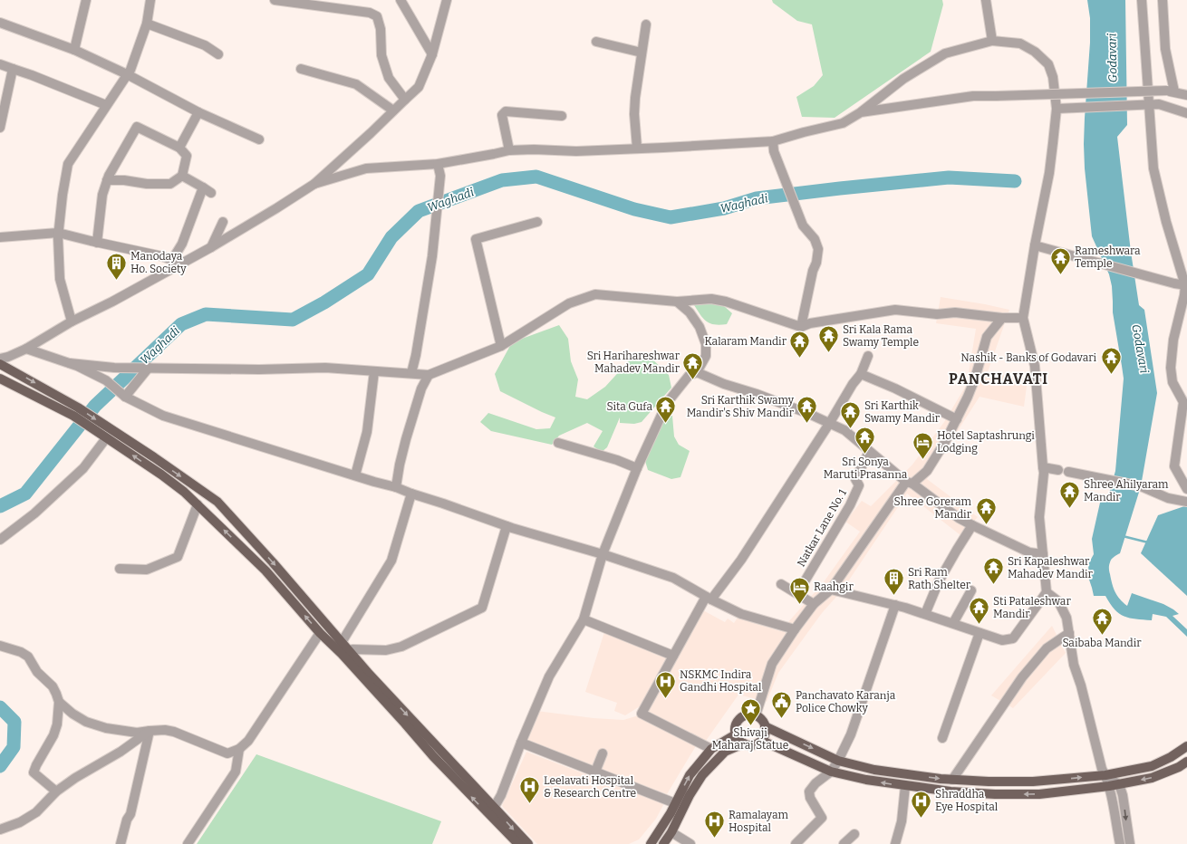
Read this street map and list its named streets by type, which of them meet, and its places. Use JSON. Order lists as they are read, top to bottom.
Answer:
{
  "streets": {
    "street": ["Natkar Lane No. 1"]
  },
  "districts": ["PANCHAVATI"],
  "water": ["Godavari", "Waghadi"],
  "places": {
    "temple": [
      "Rameshwara Temple",
      "Sri Kala Rama Swamy Temple",
      "Kalaram Mandir",
      "Nashik - Banks of Godavari",
      "Sri Harihareshwar Mahadev Mandir",
      "Sita Gufa",
      "Sri Karthik Swamy Mandir's Shiv Mandir",
      "Sri Karthik Swamy Mandir",
      "Sri Sonya Maruti Prasanna",
      "Shree Ahilyaram Mandir",
      "Shree Goreram Mandir",
      "Sri Kapaleshwar Mahadev Mandir",
      "Sti Pataleshwar Mandir",
      "Saibaba Mandir"
    ],
    "building": ["Manodaya Ho. Society", "Sri Ram Rath Shelter"],
    "hotel": ["Hotel Saptashrungi Lodging", "Raahgir"],
    "hospital": [
      "NSKMC Indira Gandhi Hospital",
      "Leelavati Hospital & Research Centre",
      "Shraddha Eye Hospital",
      "Ramalayam Hospital"
    ],
    "public building": ["Panchavato Karanja Police Chowky"],
    "place": ["Shivaji Maharaj Statue"]
  }
}
